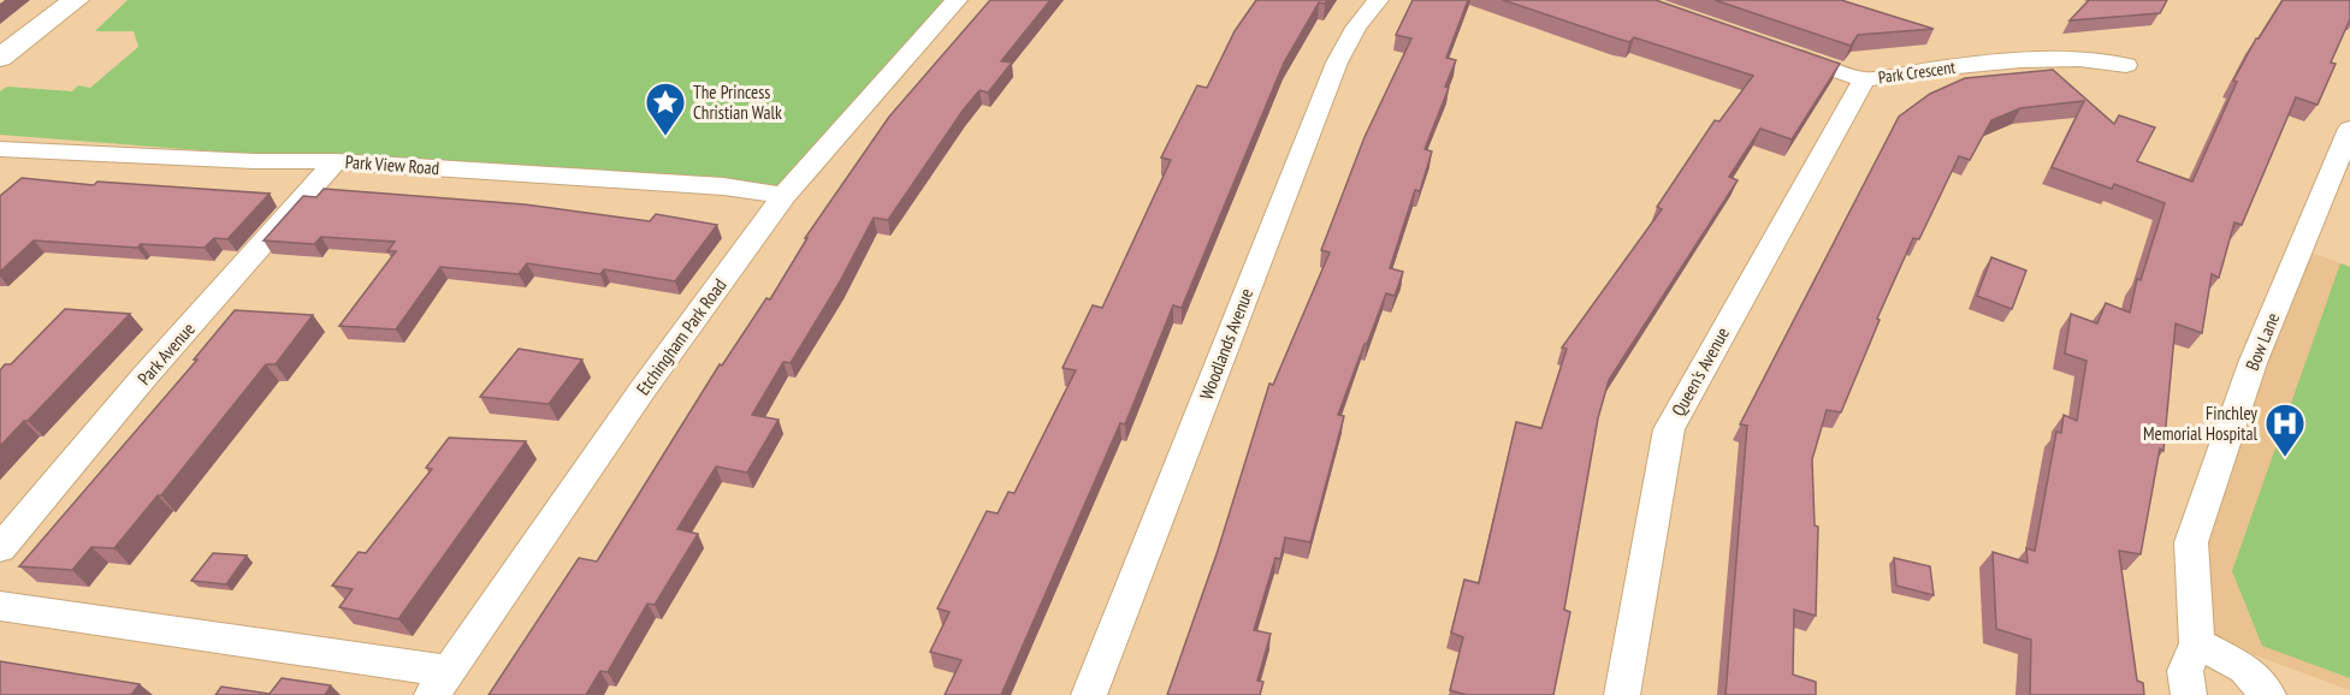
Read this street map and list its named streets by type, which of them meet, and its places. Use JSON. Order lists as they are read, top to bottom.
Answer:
{
  "streets": {
    "street": [
      "Park Crescent",
      "Park View Road",
      "Etchingham Park Road",
      "Bow Lane",
      "Woodlands Avenue",
      "Park Avenue",
      "Queen's Avenue"
    ]
  },
  "crossings": [
    ["Park Crescent", "Queen's Avenue"],
    ["Park View Road", "Etchingham Park Road"],
    ["Park View Road", "Park Avenue"]
  ],
  "places": {
    "place": ["The Princess Christian Walk"],
    "hospital": ["Finchley Memorial Hospital"]
  }
}
